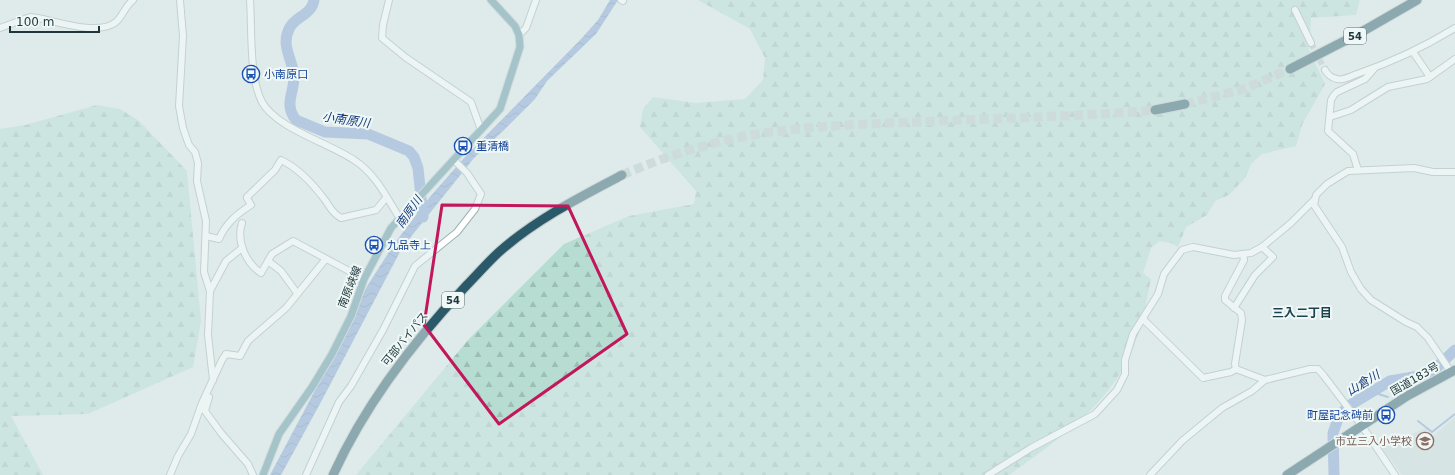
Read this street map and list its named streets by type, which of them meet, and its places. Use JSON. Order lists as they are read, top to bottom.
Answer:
{
  "streets": {
    "highway": ["54", "可部バイパス", "国道183号"],
    "main road": ["南原峡線"]
  },
  "districts": ["三入二丁目"],
  "water": ["小南原川", "南原川", "山倉川"],
  "places": {
    "bus stop": [
      "小南原口",
      "重清橋",
      "九品寺上",
      "町屋記念碑前"
    ],
    "school or university": ["市立三入小学校"]
  },
  "scale_bar": "100 m"
}
